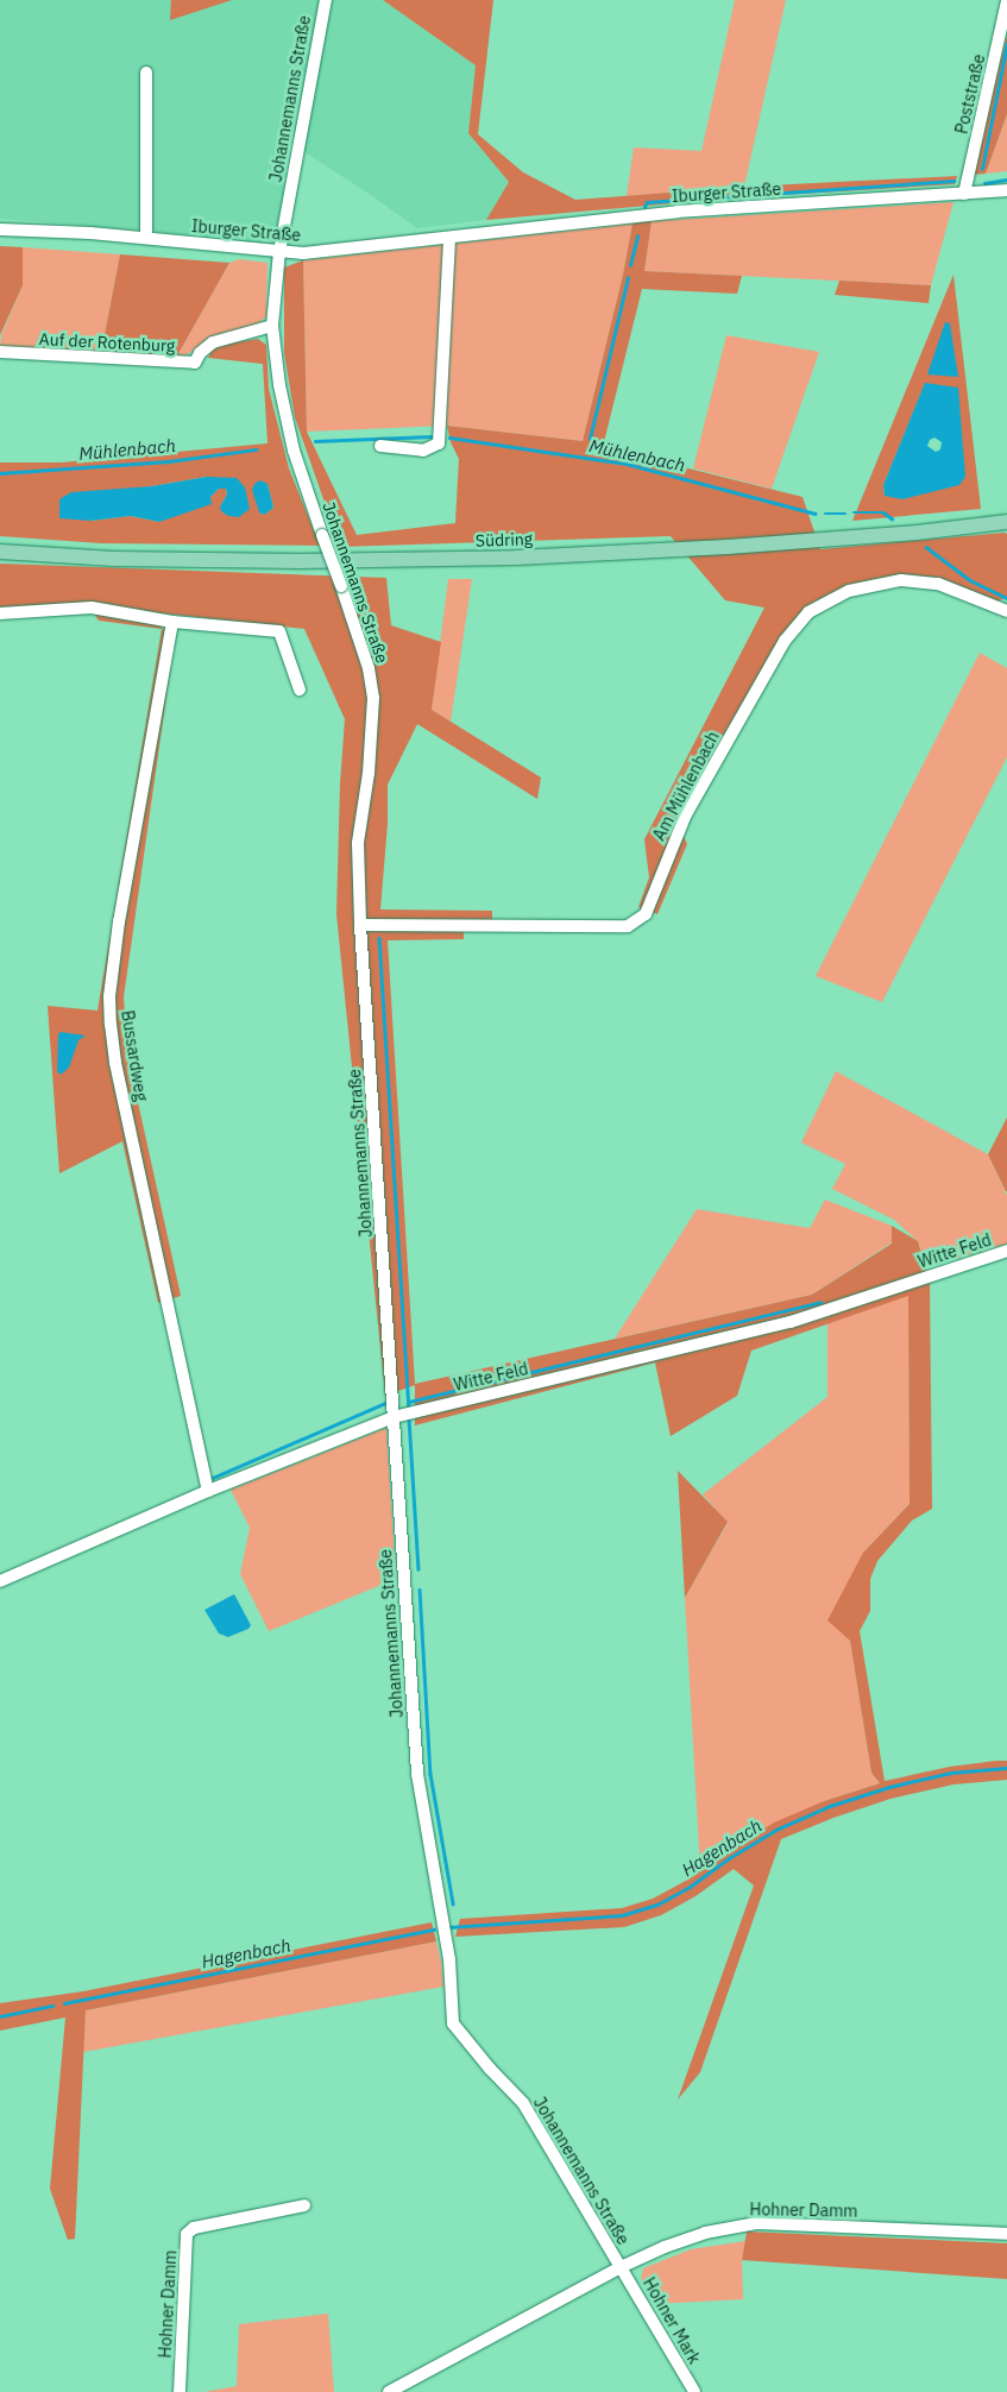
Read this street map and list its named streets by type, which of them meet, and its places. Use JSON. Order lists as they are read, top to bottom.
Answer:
{
  "streets": {
    "main road": ["Südring"],
    "street": [
      "Poststraße",
      "Johannemanns Straße",
      "Iburger Straße",
      "Auf der Rotenburg",
      "Am Mühlenbach",
      "Bussardweg",
      "Witte Feld",
      "Hohner Damm",
      "Hohner Mark"
    ]
  },
  "crossings": [
    ["Poststraße", "Iburger Straße"],
    ["Johannemanns Straße", "Iburger Straße"],
    ["Johannemanns Straße", "Auf der Rotenburg"],
    ["Johannemanns Straße", "Am Mühlenbach"],
    ["Johannemanns Straße", "Witte Feld"],
    ["Johannemanns Straße", "Hohner Damm"],
    ["Johannemanns Straße", "Hohner Mark"],
    ["Bussardweg", "Witte Feld"],
    ["Hohner Damm", "Hohner Mark"]
  ],
  "water": ["Mühlenbach", "Hagenbach"]
}
